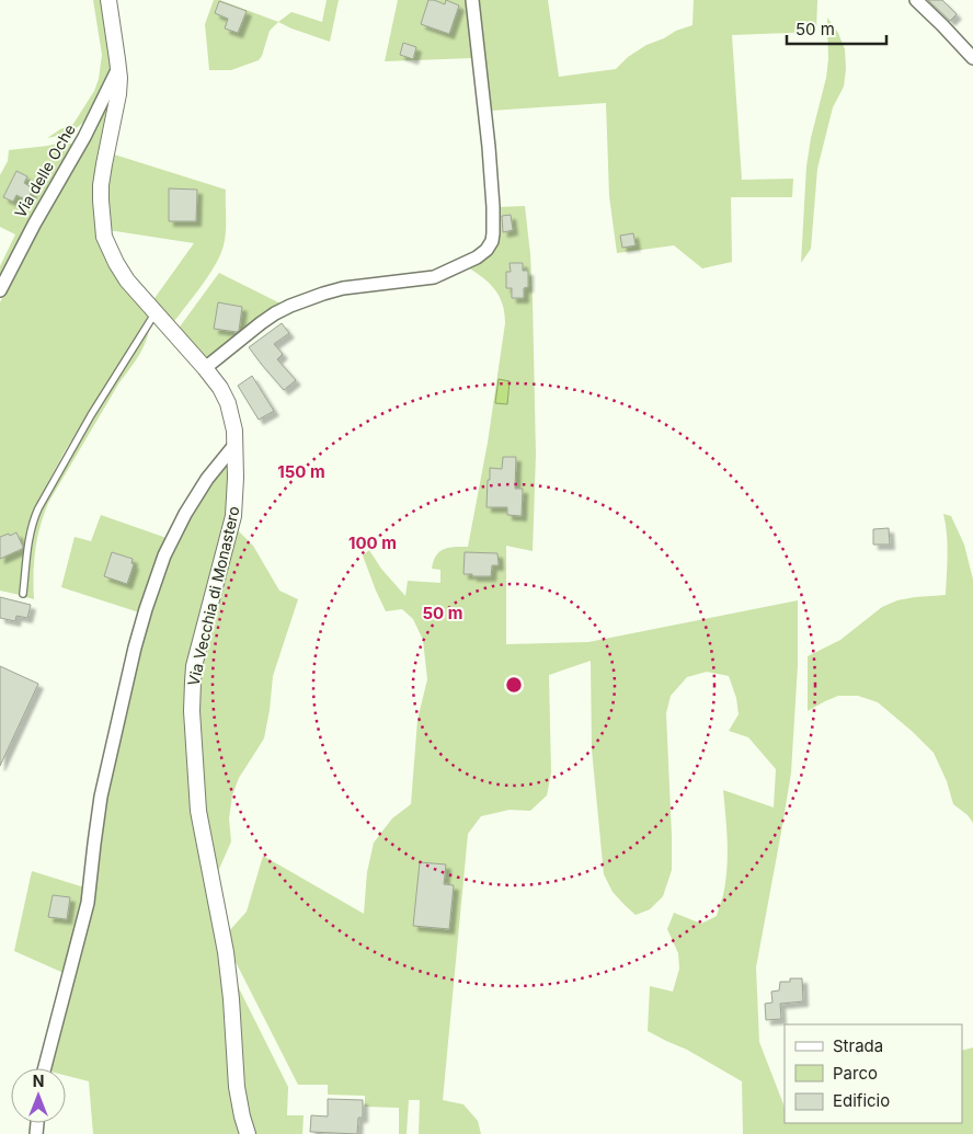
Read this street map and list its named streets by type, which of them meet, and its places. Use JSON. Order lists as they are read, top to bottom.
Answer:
{
  "streets": {
    "street": ["Via delle Oche", "Via Vecchia di Monastero"]
  },
  "crossings": [
    ["Via delle Oche", "Via Vecchia di Monastero"]
  ],
  "legend": ["Strada", "Parco", "Edificio"],
  "scale_bar": "50 m",
  "north": "top",
  "rings": ["150 m", "100 m", "50 m"]
}
